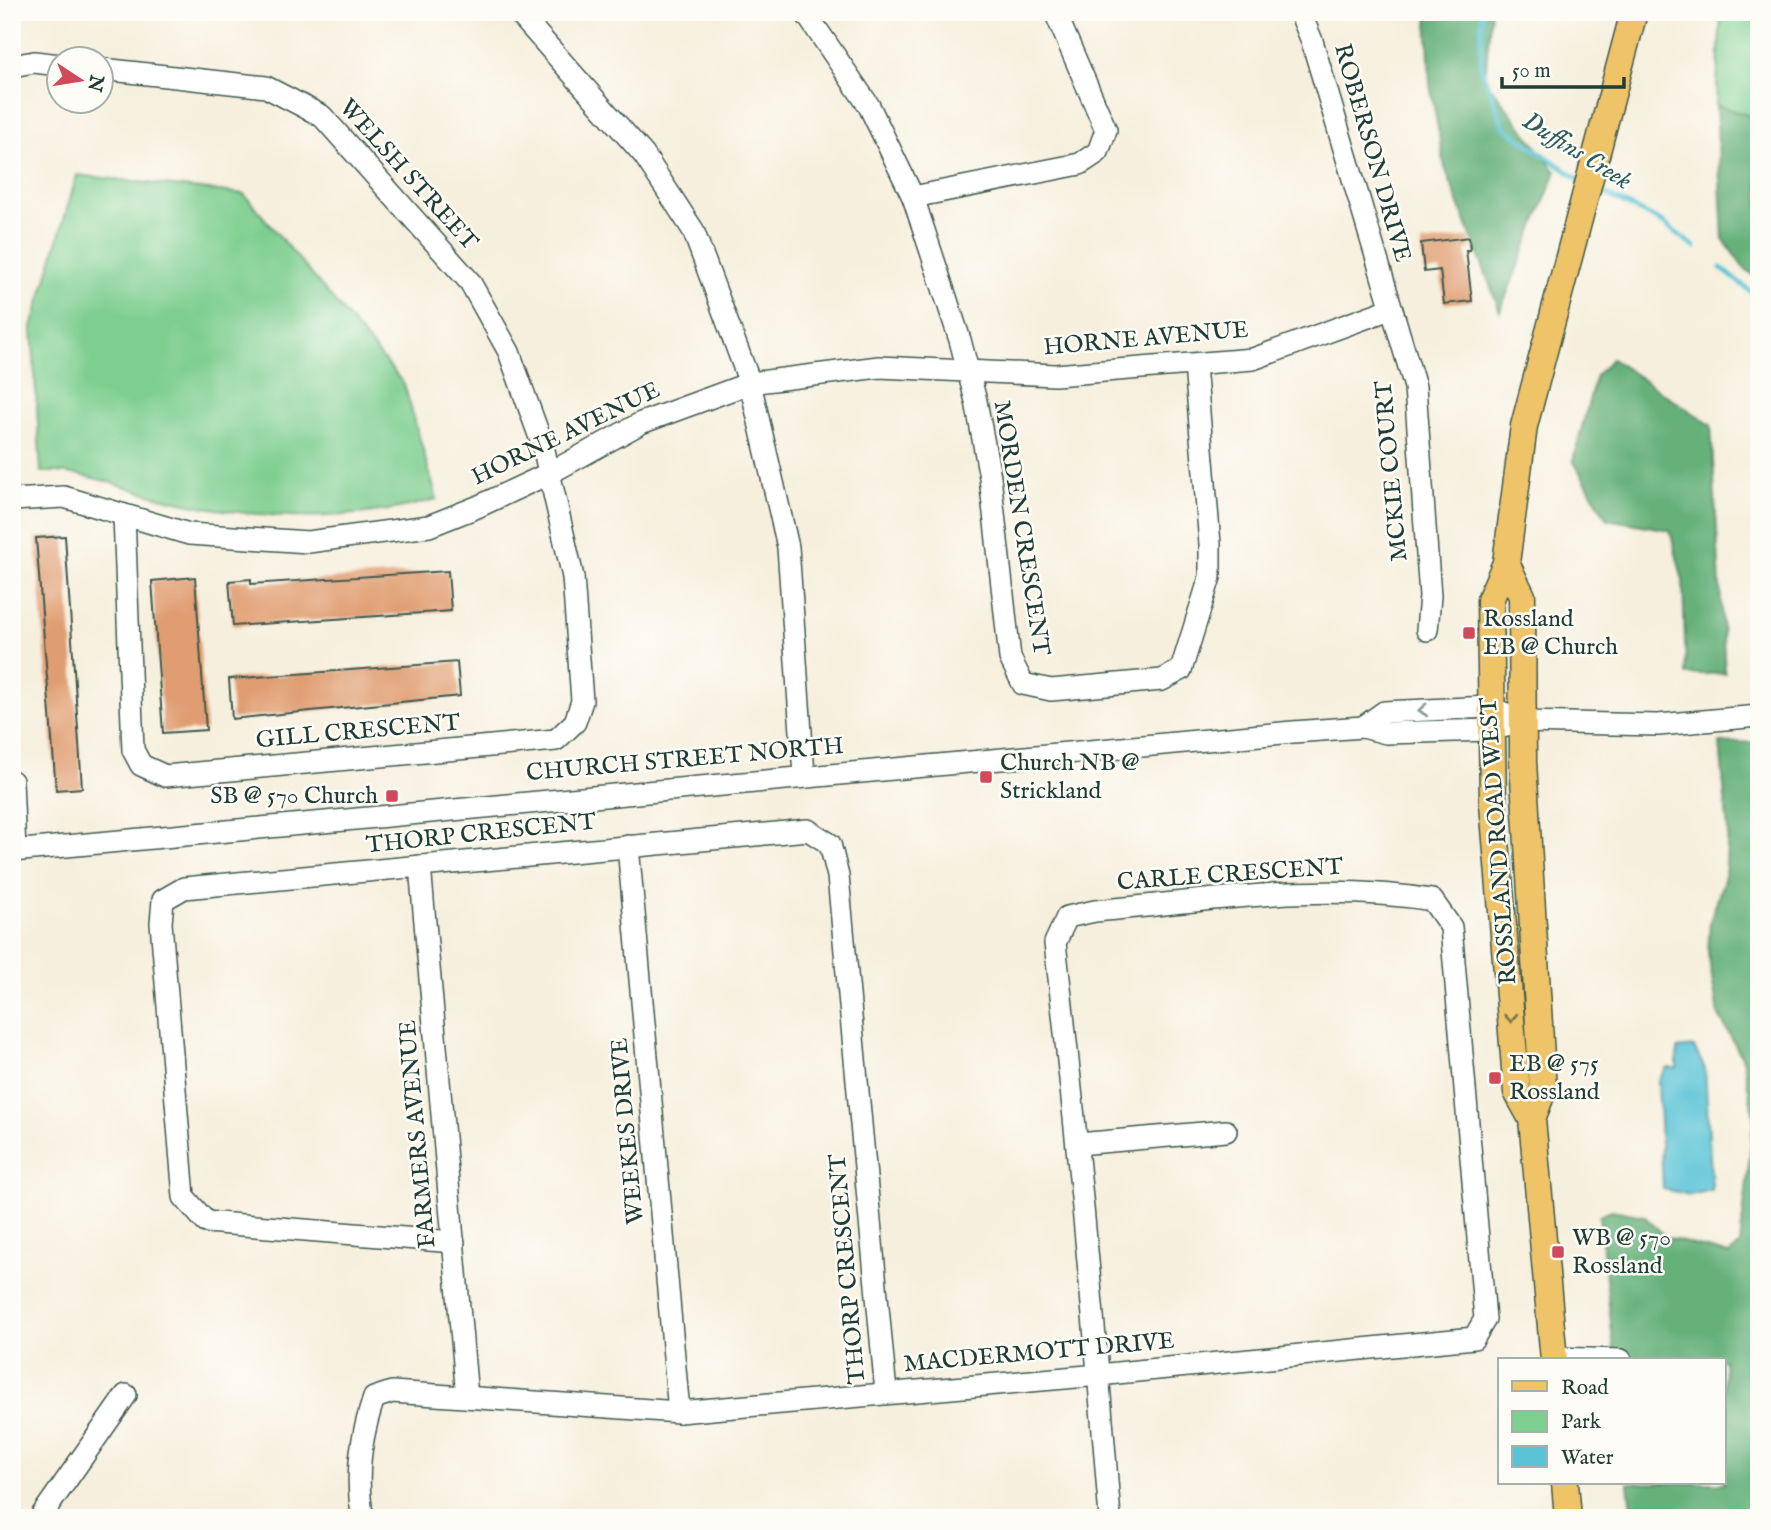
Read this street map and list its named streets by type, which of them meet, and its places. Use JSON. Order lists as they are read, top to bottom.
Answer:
{
  "streets": {
    "main road": ["ROSSLAND ROAD WEST"],
    "street": [
      "ROBERSON DRIVE",
      "WELSH STREET",
      "HORNE AVENUE",
      "MCKIE COURT",
      "MORDEN CRESCENT",
      "GILL CRESCENT",
      "CHURCH STREET NORTH",
      "THORP CRESCENT",
      "CARLE CRESCENT",
      "WEEKES DRIVE",
      "FARMERS AVENUE",
      "MACDERMOTT DRIVE"
    ]
  },
  "crossings": [
    ["ROBERSON DRIVE", "HORNE AVENUE"],
    ["ROBERSON DRIVE", "MCKIE COURT"],
    ["WELSH STREET", "HORNE AVENUE"],
    ["WELSH STREET", "GILL CRESCENT"],
    ["HORNE AVENUE", "MCKIE COURT"],
    ["HORNE AVENUE", "MORDEN CRESCENT"],
    ["HORNE AVENUE", "GILL CRESCENT"],
    ["CHURCH STREET NORTH", "ROSSLAND ROAD WEST"],
    ["THORP CRESCENT", "WEEKES DRIVE"],
    ["THORP CRESCENT", "FARMERS AVENUE"],
    ["THORP CRESCENT", "MACDERMOTT DRIVE"],
    ["CARLE CRESCENT", "MACDERMOTT DRIVE"],
    ["WEEKES DRIVE", "MACDERMOTT DRIVE"],
    ["FARMERS AVENUE", "MACDERMOTT DRIVE"]
  ],
  "water": ["Duffins Creek"],
  "places": {
    "transit": [
      "Rossland EB @ Church",
      "Church NB @ Strickland",
      "SB @ 570 Church",
      "EB @ 575 Rossland",
      "WB @ 570 Rossland"
    ]
  },
  "legend": ["Road", "Park", "Water"],
  "scale_bar": "50 m",
  "north": "right"
}
